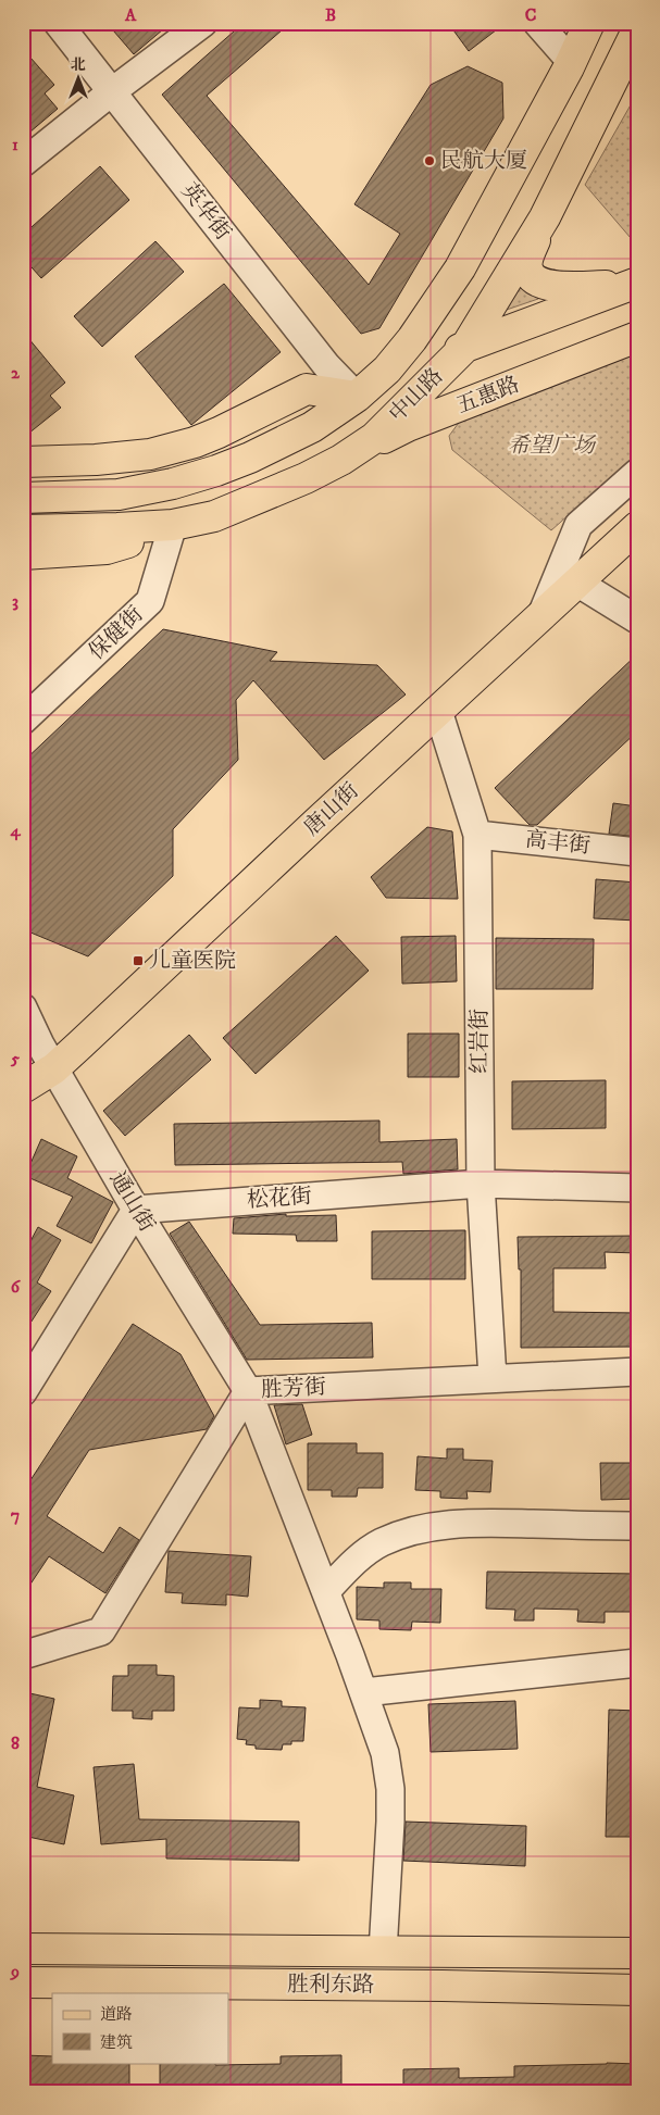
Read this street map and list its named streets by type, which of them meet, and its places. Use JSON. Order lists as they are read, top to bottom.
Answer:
{
  "streets": {
    "main road": [
      "中山路",
      "五惠路",
      "唐山街",
      "胜利东路"
    ],
    "street": [
      "英华街",
      "保健街",
      "高丰街",
      "红岩街",
      "松花街",
      "通山街",
      "胜芳街"
    ]
  },
  "crossings": [
    ["英华街", "中山路"],
    ["中山路", "五惠路"],
    ["中山路", "保健街"],
    ["唐山街", "红岩街"],
    ["唐山街", "通山街"],
    ["高丰街", "红岩街"],
    ["红岩街", "松花街"],
    ["红岩街", "胜芳街"],
    ["松花街", "通山街"],
    ["通山街", "胜芳街"]
  ],
  "parks": ["希望广场"],
  "places": {
    "other": ["民航大厦"],
    "transit": ["儿童医院"]
  },
  "legend": ["道路", "建筑"],
  "north": "top",
  "grid": {
    "columns": ["A", "B", "C"],
    "rows": [
      "1",
      "2",
      "3",
      "4",
      "5",
      "6",
      "7",
      "8",
      "9"
    ]
  }
}
